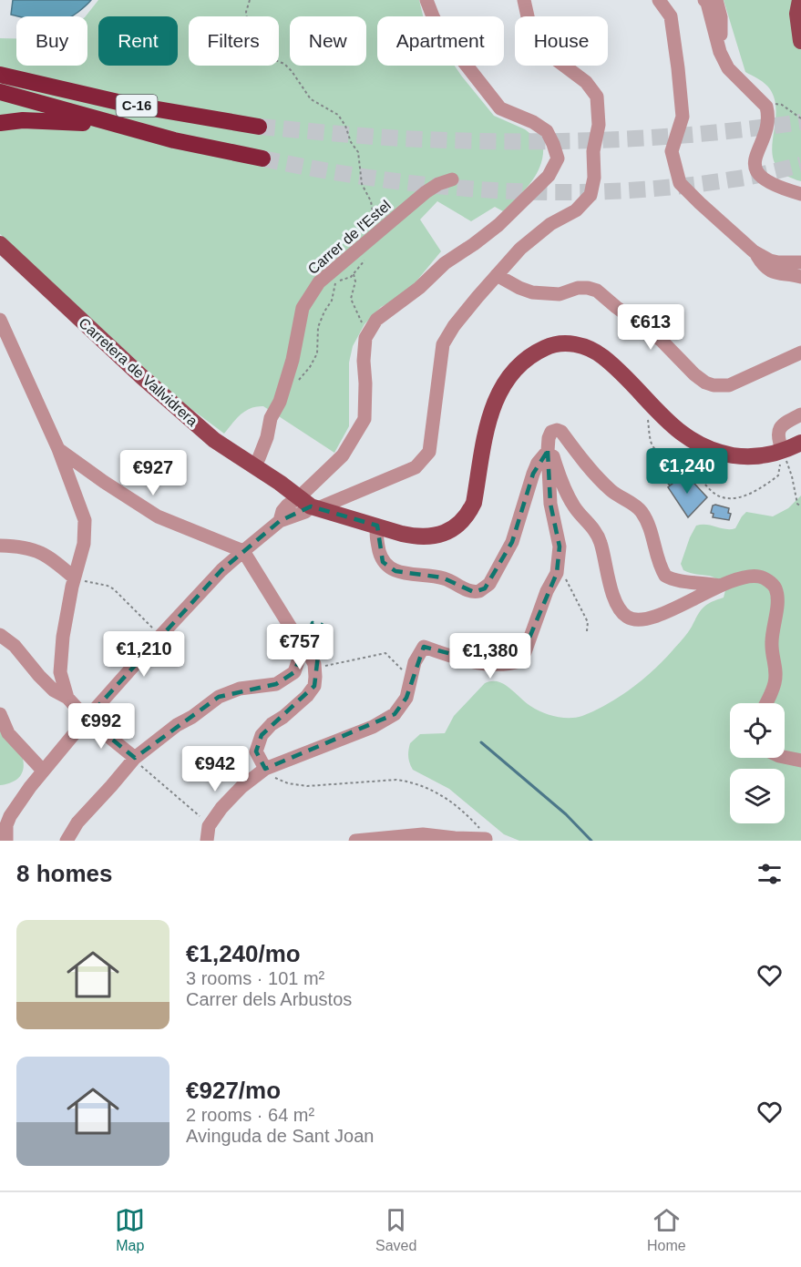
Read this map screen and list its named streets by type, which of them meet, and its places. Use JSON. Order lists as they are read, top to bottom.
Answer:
{
  "streets": {
    "highway": ["C-16"],
    "main road": ["Carretera de Vallvidrera"],
    "street": ["Carrer de l'Estel"]
  },
  "crossings": [
    ["Carrer de l'Estel", "Carretera de Vallvidrera"]
  ],
  "page": {
    "chip": [
      "Buy",
      "Rent",
      "Filters",
      "New",
      "Apartment",
      "House"
    ],
    "price": [
      "€613",
      "€1,240",
      "€927",
      "€757",
      "€1,210",
      "€1,380",
      "€992",
      "€942"
    ],
    "heading": "8 homes",
    "list": [
      {
        "name": "€1,240/mo",
        "note": "3 rooms · 101 m² · Carrer dels Arbustos"
      },
      {
        "name": "€927/mo",
        "note": "2 rooms · 64 m² · Avinguda de Sant Joan"
      }
    ],
    "tabs": ["Map", "Saved", "Home"]
  }
}
